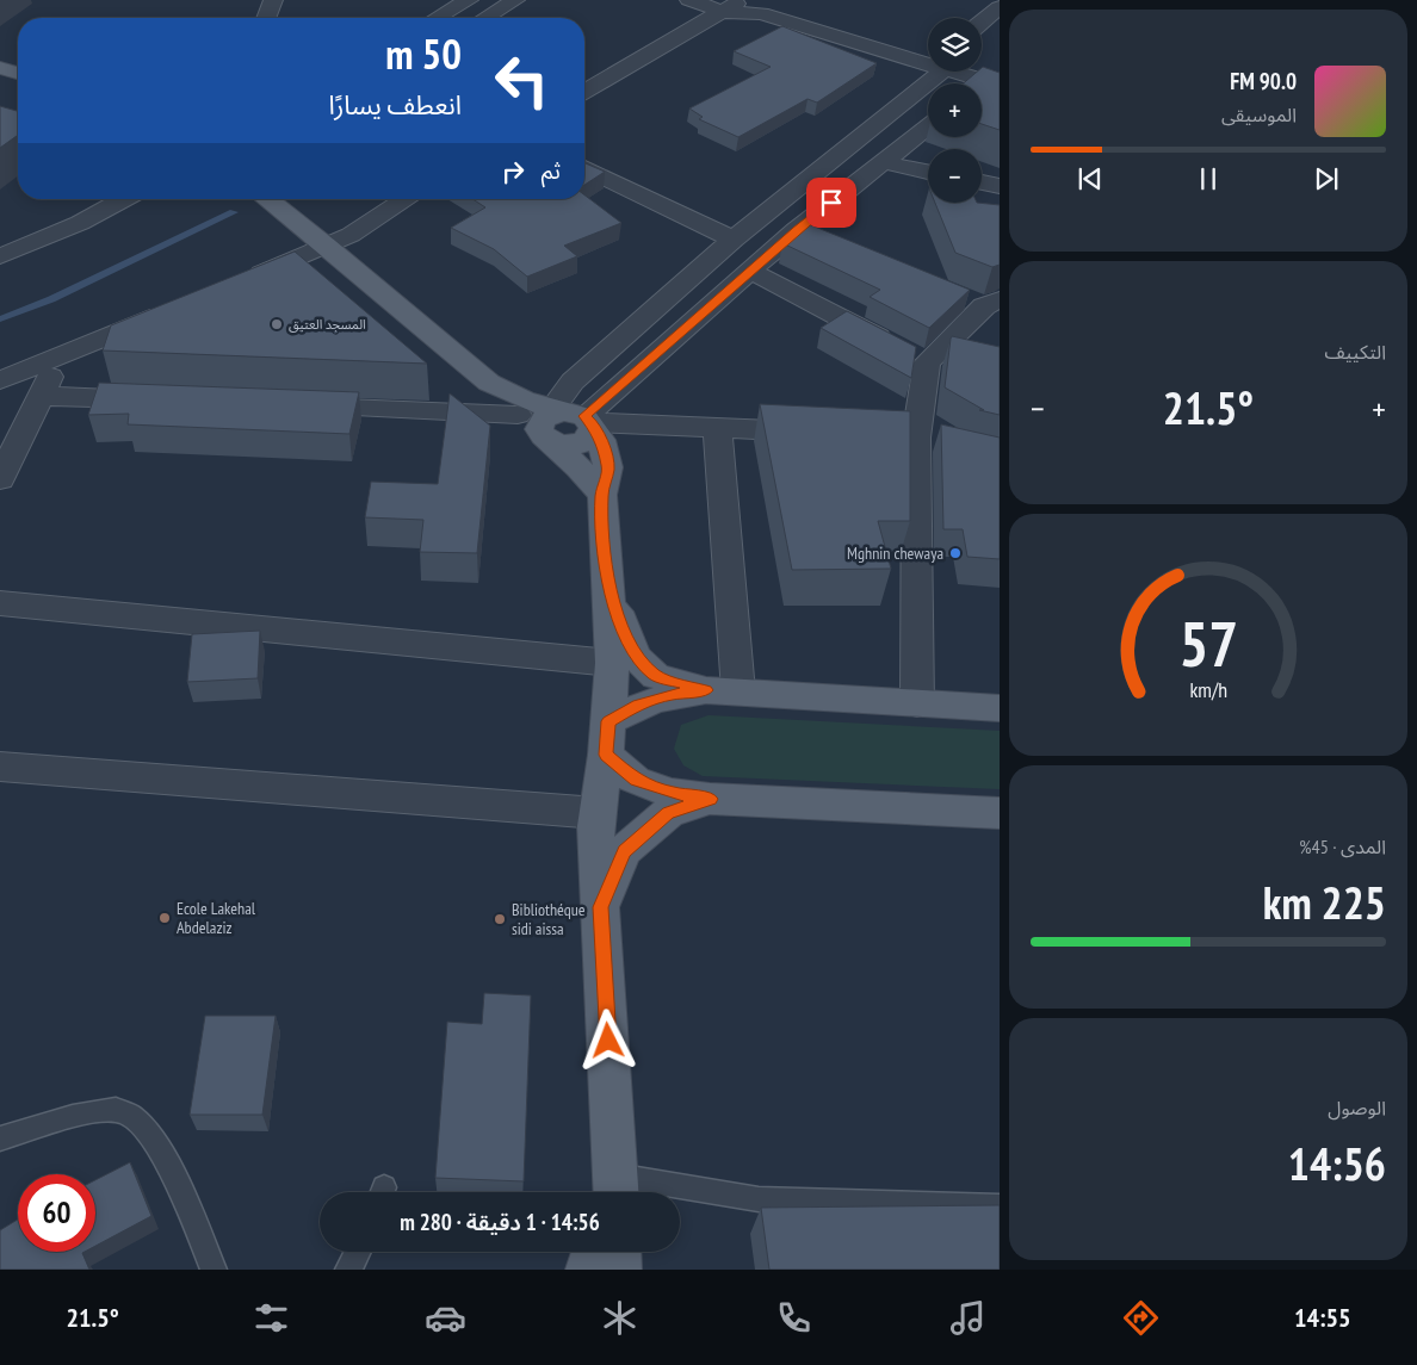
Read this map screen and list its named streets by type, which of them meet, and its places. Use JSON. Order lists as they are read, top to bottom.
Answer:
{
  "places": [
    "المسجد العتيق",
    "Mghnin chewaya",
    "Ecole Lakehal Abdelaziz",
    "Bibliothéque sidi aissa"
  ],
  "page": {
    "map_buttons": ["+", "−"],
    "turn": ["50 m", "انعطف يسارًا"],
    "song": ["90.0 FM", "الموسيقى"],
    "then": "ثم",
    "tile": [
      "التكييف",
      ["المدى · 45%", "225 km"],
      ["الوصول", "14:56"]
    ],
    "heat": ["−", "21.5°", "+"],
    "limit": "60",
    "trip": "14:56 · 1 دقيقة · 280 m",
    "tabs": ["14:55", "21.5°"],
    "gauge": ["57", "km/h"]
  }
}
